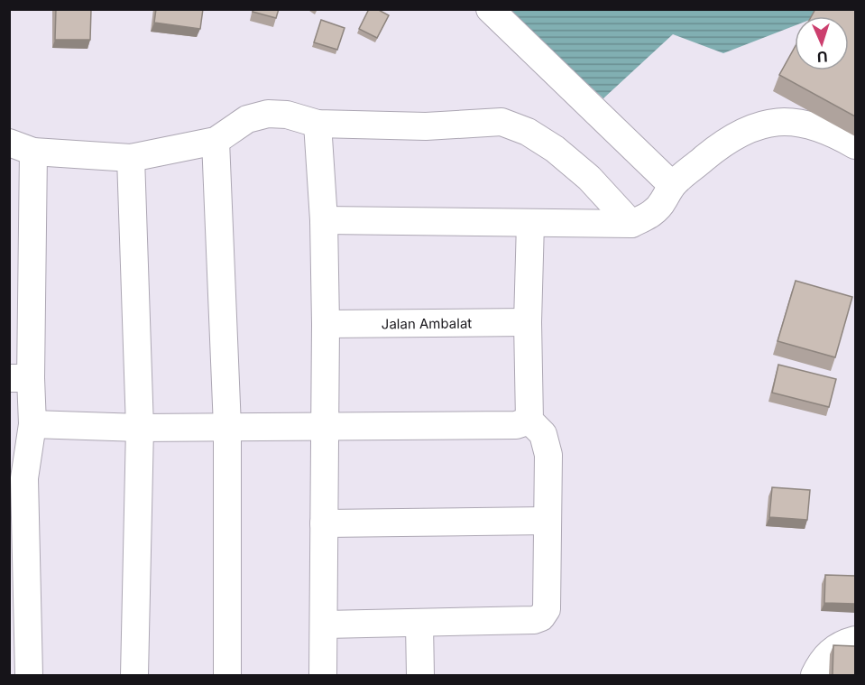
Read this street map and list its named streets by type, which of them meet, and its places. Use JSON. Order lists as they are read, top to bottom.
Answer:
{
  "streets": {
    "street": ["Jalan Ambalat"]
  },
  "north": "bottom"
}
